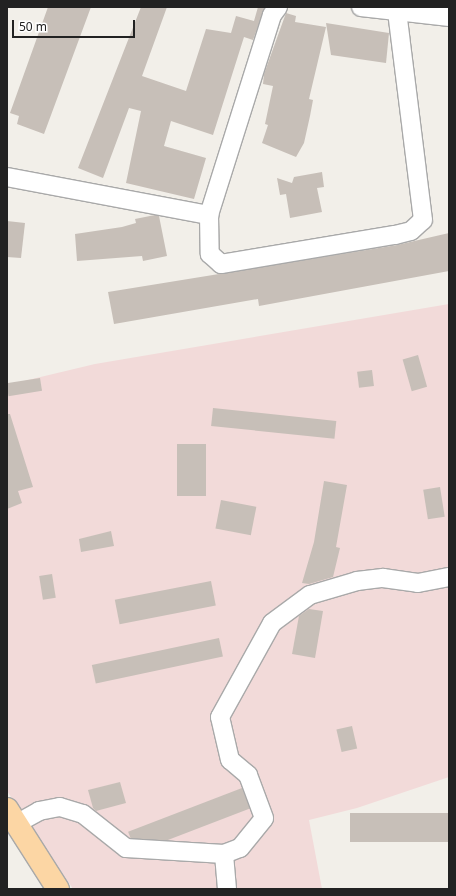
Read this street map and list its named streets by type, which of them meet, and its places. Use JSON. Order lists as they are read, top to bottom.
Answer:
{
  "scale_bar": "50 m"
}
